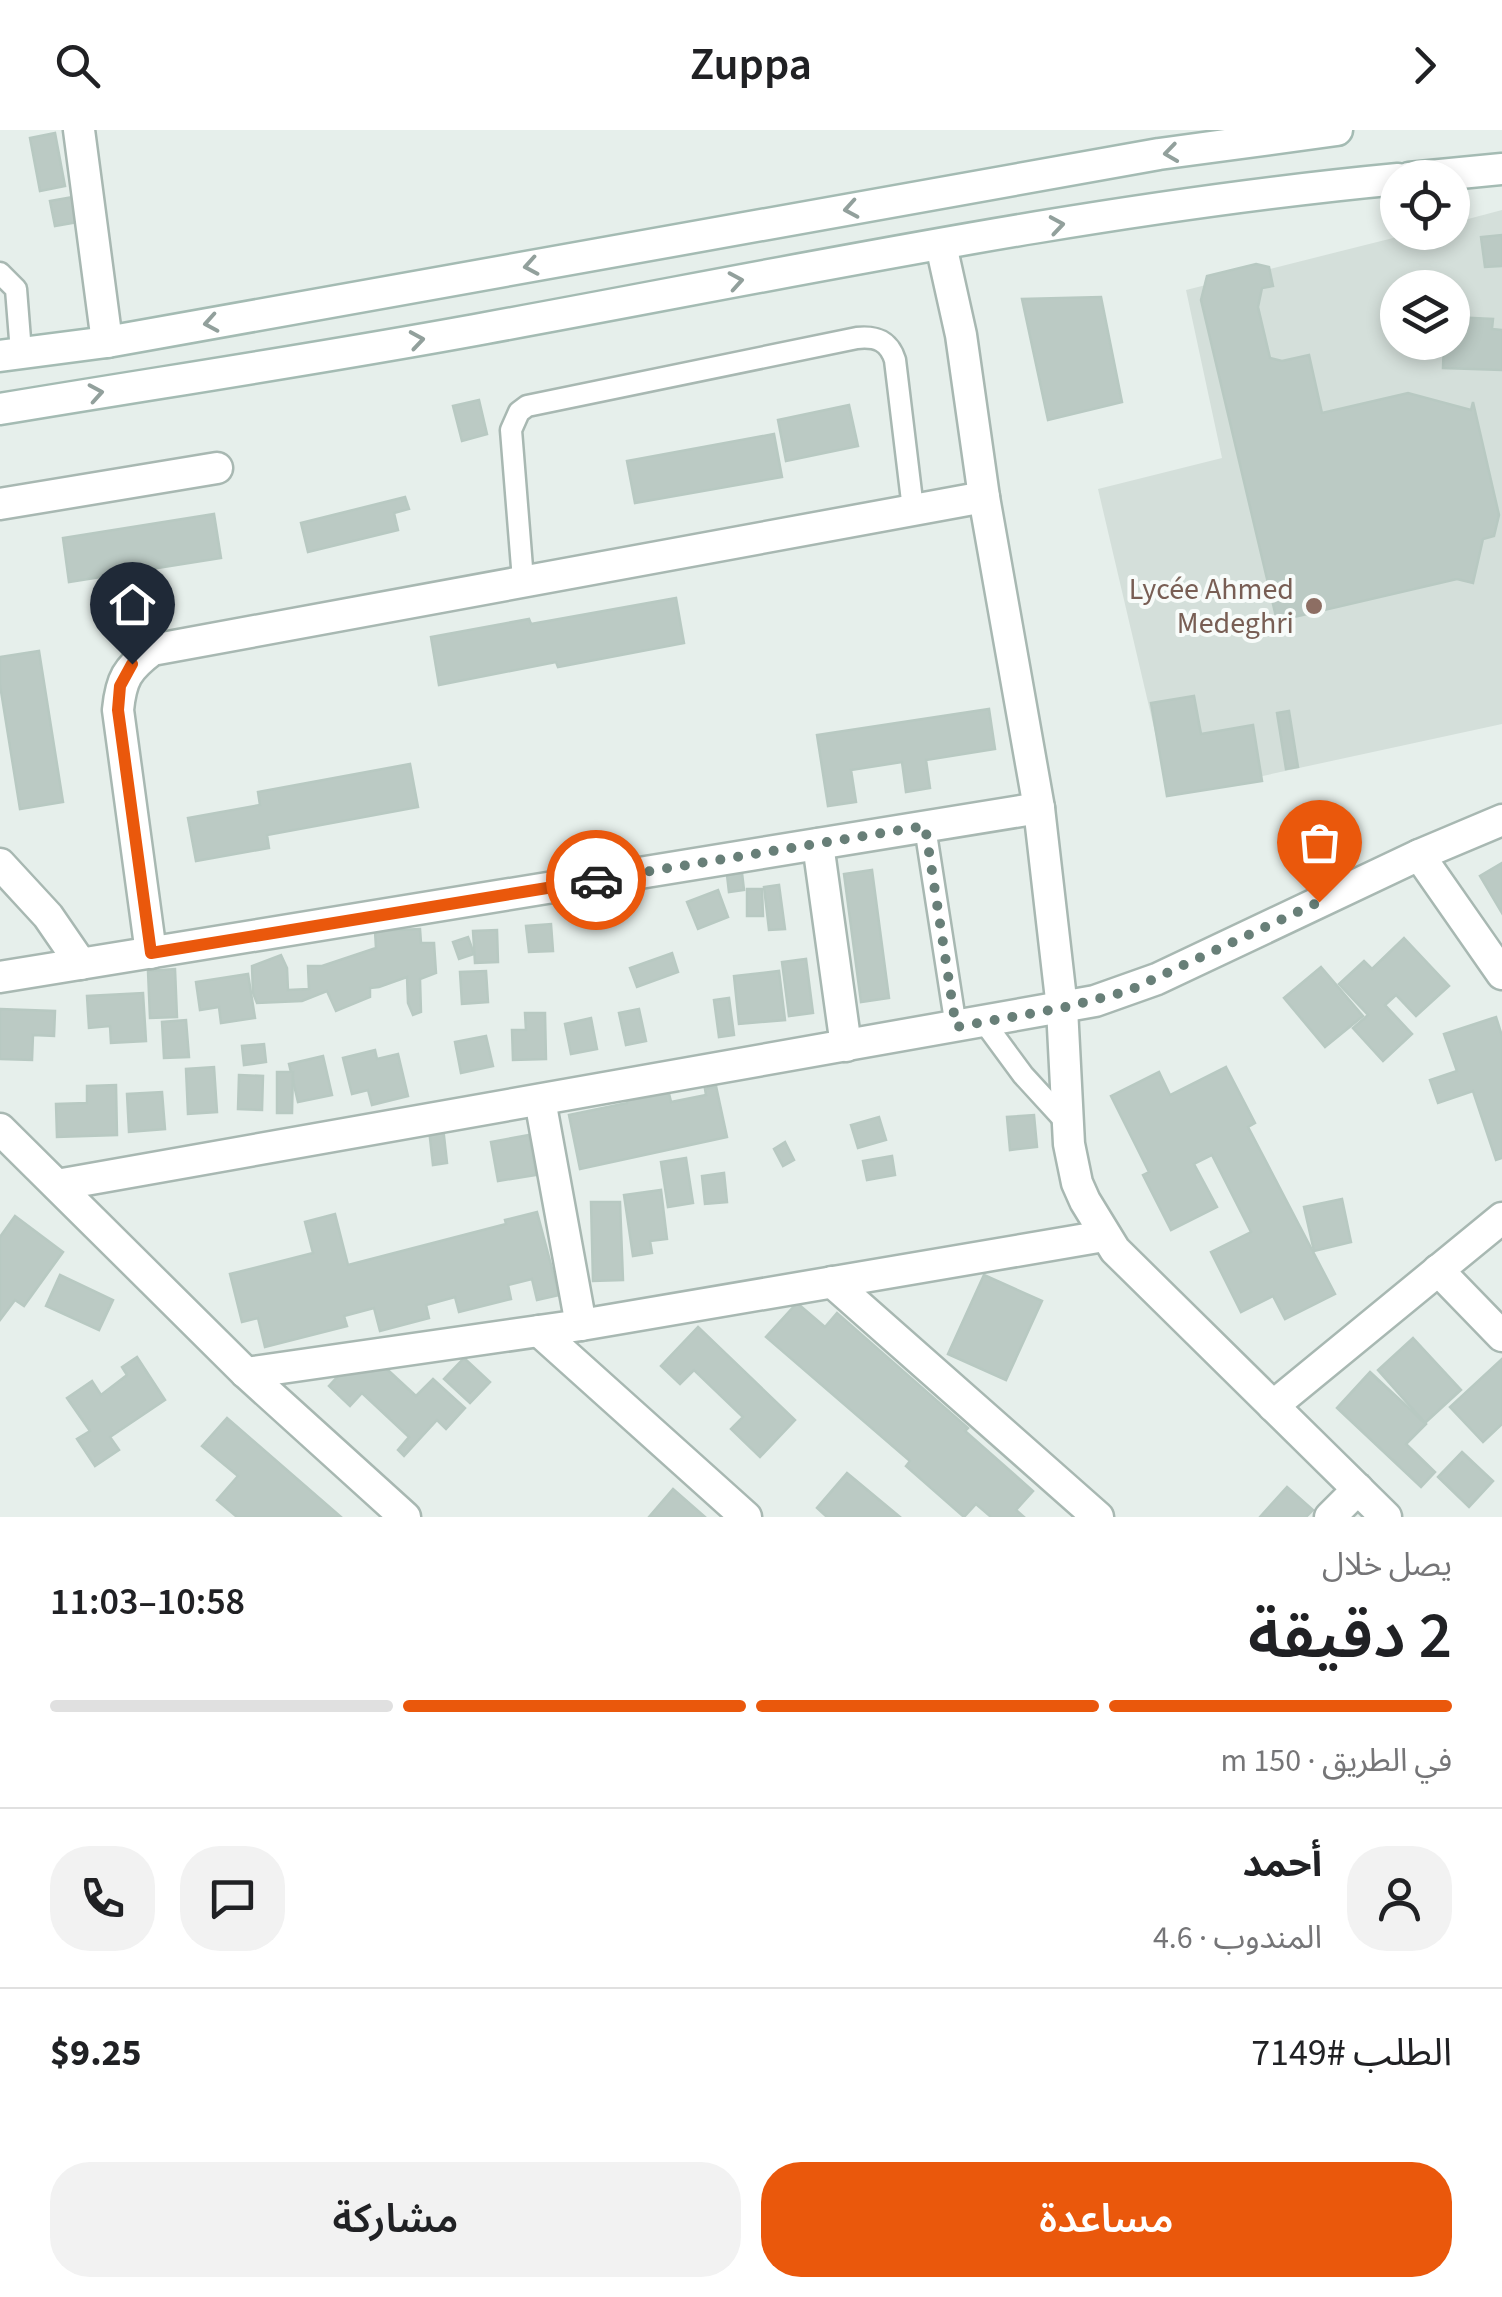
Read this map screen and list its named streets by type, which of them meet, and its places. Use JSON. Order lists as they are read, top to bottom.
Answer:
{
  "places": ["Lycée Ahmed Medeghri"],
  "page": {
    "header": "Zuppa",
    "heading": ["2 دقيقة", "يصل خلال", "10:58–11:03"],
    "panel": [
      "أحمد",
      "المندوب · 4.6",
      "الطلب #7149",
      "$9.25"
    ],
    "bar": "في الطريق · 150 m",
    "buttons": ["مساعدة", "مشاركة"]
  }
}
